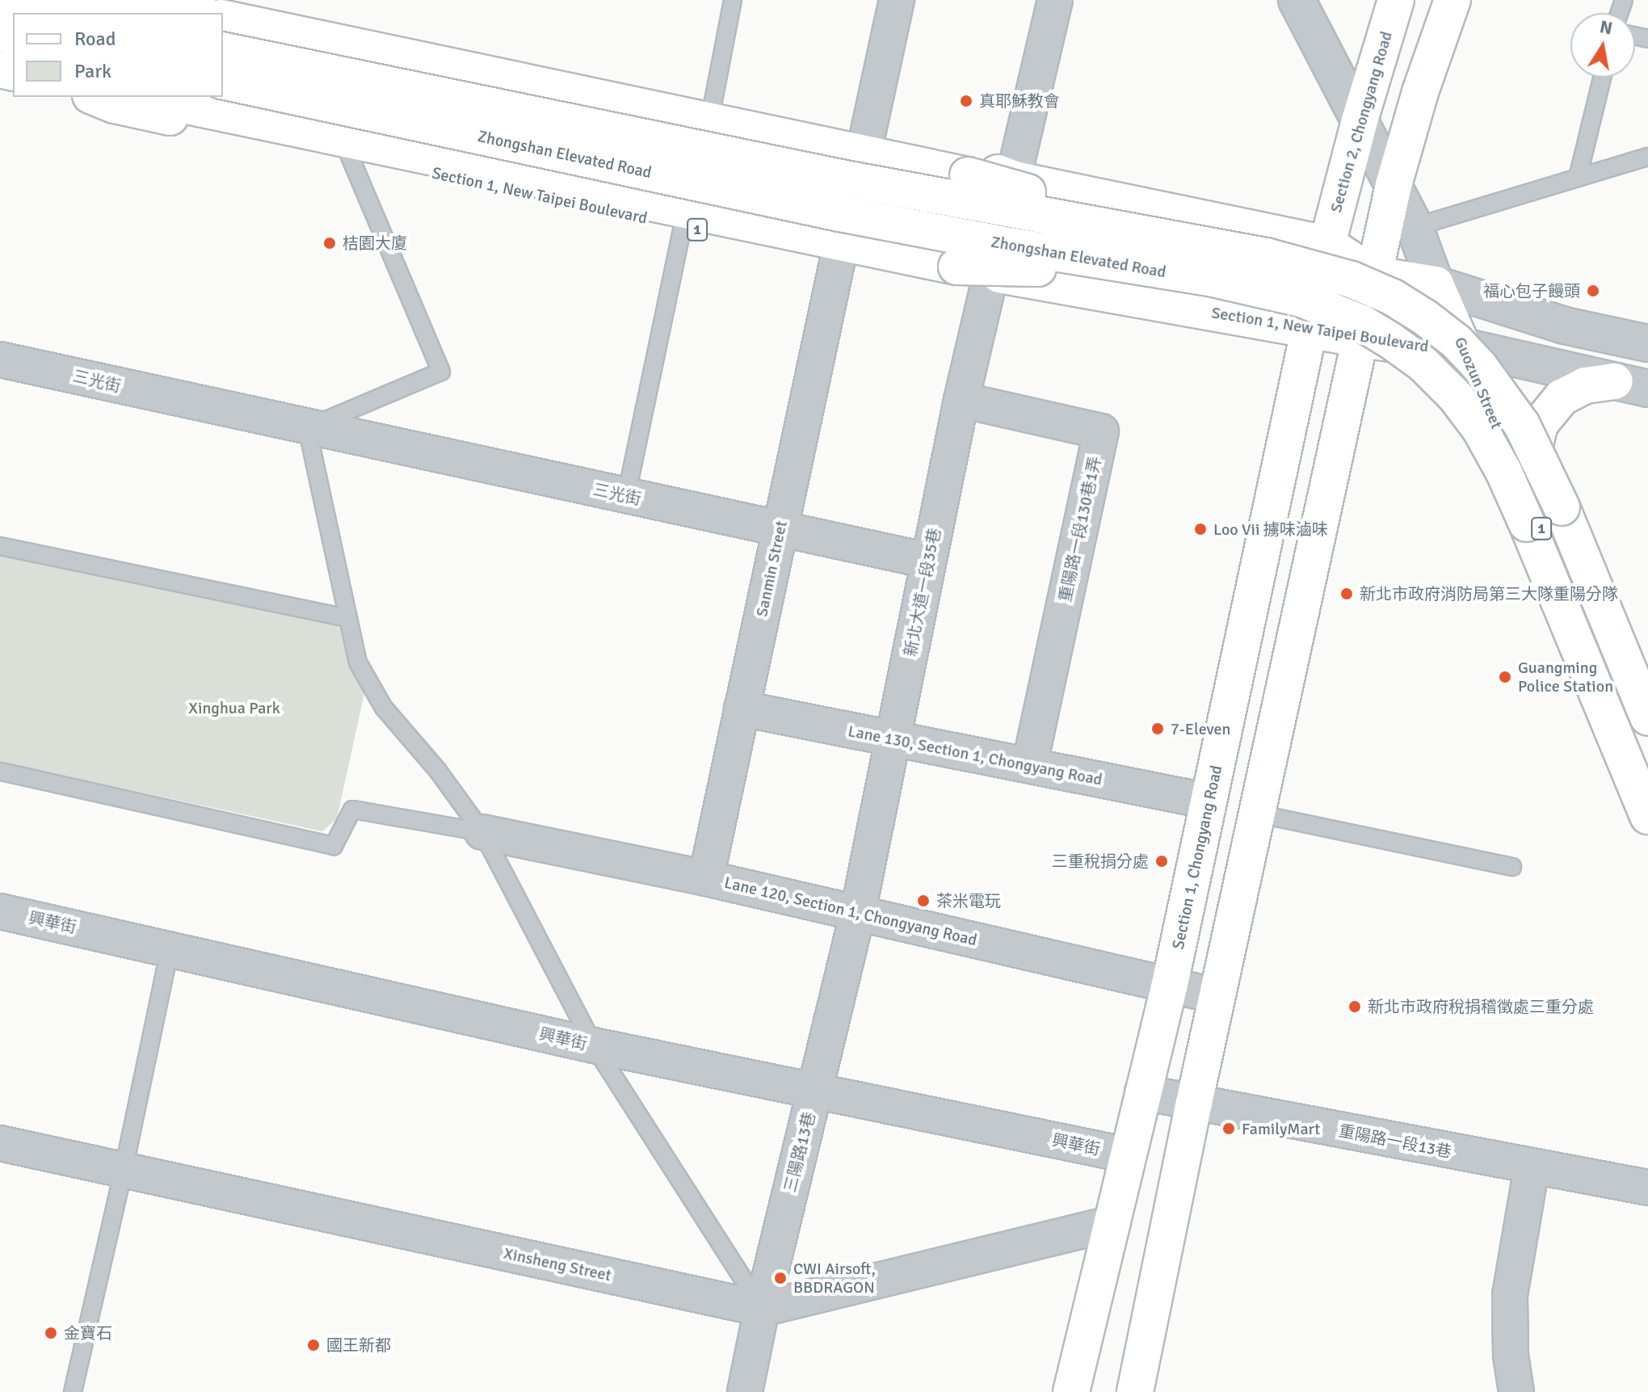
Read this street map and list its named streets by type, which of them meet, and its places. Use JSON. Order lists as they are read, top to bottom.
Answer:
{
  "streets": {
    "main road": [
      "Section 2, Chongyang Road",
      "Zhongshan Elevated Road",
      "Section 1, New Taipei Boulevard",
      "1",
      "Guozun Street",
      "Section 1, Chongyang Road"
    ],
    "street": [
      "三光街",
      "重陽路一段130巷1弄",
      "Sanmin Street",
      "新北大道一段35巷",
      "Lane 130, Section 1, Chongyang Road",
      "Lane 120, Section 1, Chongyang Road",
      "興華街",
      "重陽路一段13巷",
      "三陽路13巷",
      "Xinsheng Street"
    ]
  },
  "crossings": [
    ["Section 2, Chongyang Road", "Section 1, Chongyang Road"],
    ["Section 1, New Taipei Boulevard", "Guozun Street"],
    ["Section 1, New Taipei Boulevard", "Sanmin Street"],
    ["Section 1, New Taipei Boulevard", "新北大道一段35巷"],
    ["Section 1, New Taipei Boulevard", "Section 1, Chongyang Road"],
    ["三光街", "Sanmin Street"],
    ["三光街", "新北大道一段35巷"],
    ["重陽路一段130巷1弄", "新北大道一段35巷"],
    ["重陽路一段130巷1弄", "Lane 130, Section 1, Chongyang Road"],
    ["Sanmin Street", "Lane 130, Section 1, Chongyang Road"],
    ["Sanmin Street", "Lane 120, Section 1, Chongyang Road"],
    ["新北大道一段35巷", "Lane 130, Section 1, Chongyang Road"],
    ["新北大道一段35巷", "Lane 120, Section 1, Chongyang Road"],
    ["新北大道一段35巷", "三陽路13巷"],
    ["Lane 130, Section 1, Chongyang Road", "Section 1, Chongyang Road"],
    ["Section 1, Chongyang Road", "Lane 120, Section 1, Chongyang Road"],
    ["Section 1, Chongyang Road", "興華街"],
    ["Section 1, Chongyang Road", "重陽路一段13巷"],
    ["Section 1, Chongyang Road", "Xinsheng Street"],
    ["Lane 120, Section 1, Chongyang Road", "三陽路13巷"],
    ["興華街", "三陽路13巷"],
    ["三陽路13巷", "Xinsheng Street"]
  ],
  "parks": ["Xinghua Park"],
  "places": [
    "真耶穌教會",
    "桔園大廈",
    "福心包子饅頭",
    "Loo Vii 擄味滷味",
    "新北市政府消防局第三大隊重陽分隊",
    "Guangming Police Station",
    "7-Eleven",
    "三重稅捐分處",
    "茶米電玩",
    "新北市政府稅捐稽徵處三重分處",
    "FamilyMart",
    "CWI Airsoft, BBDRAGON",
    "金寶石",
    "國王新都"
  ],
  "legend": ["Road", "Park"],
  "north": "top"
}
